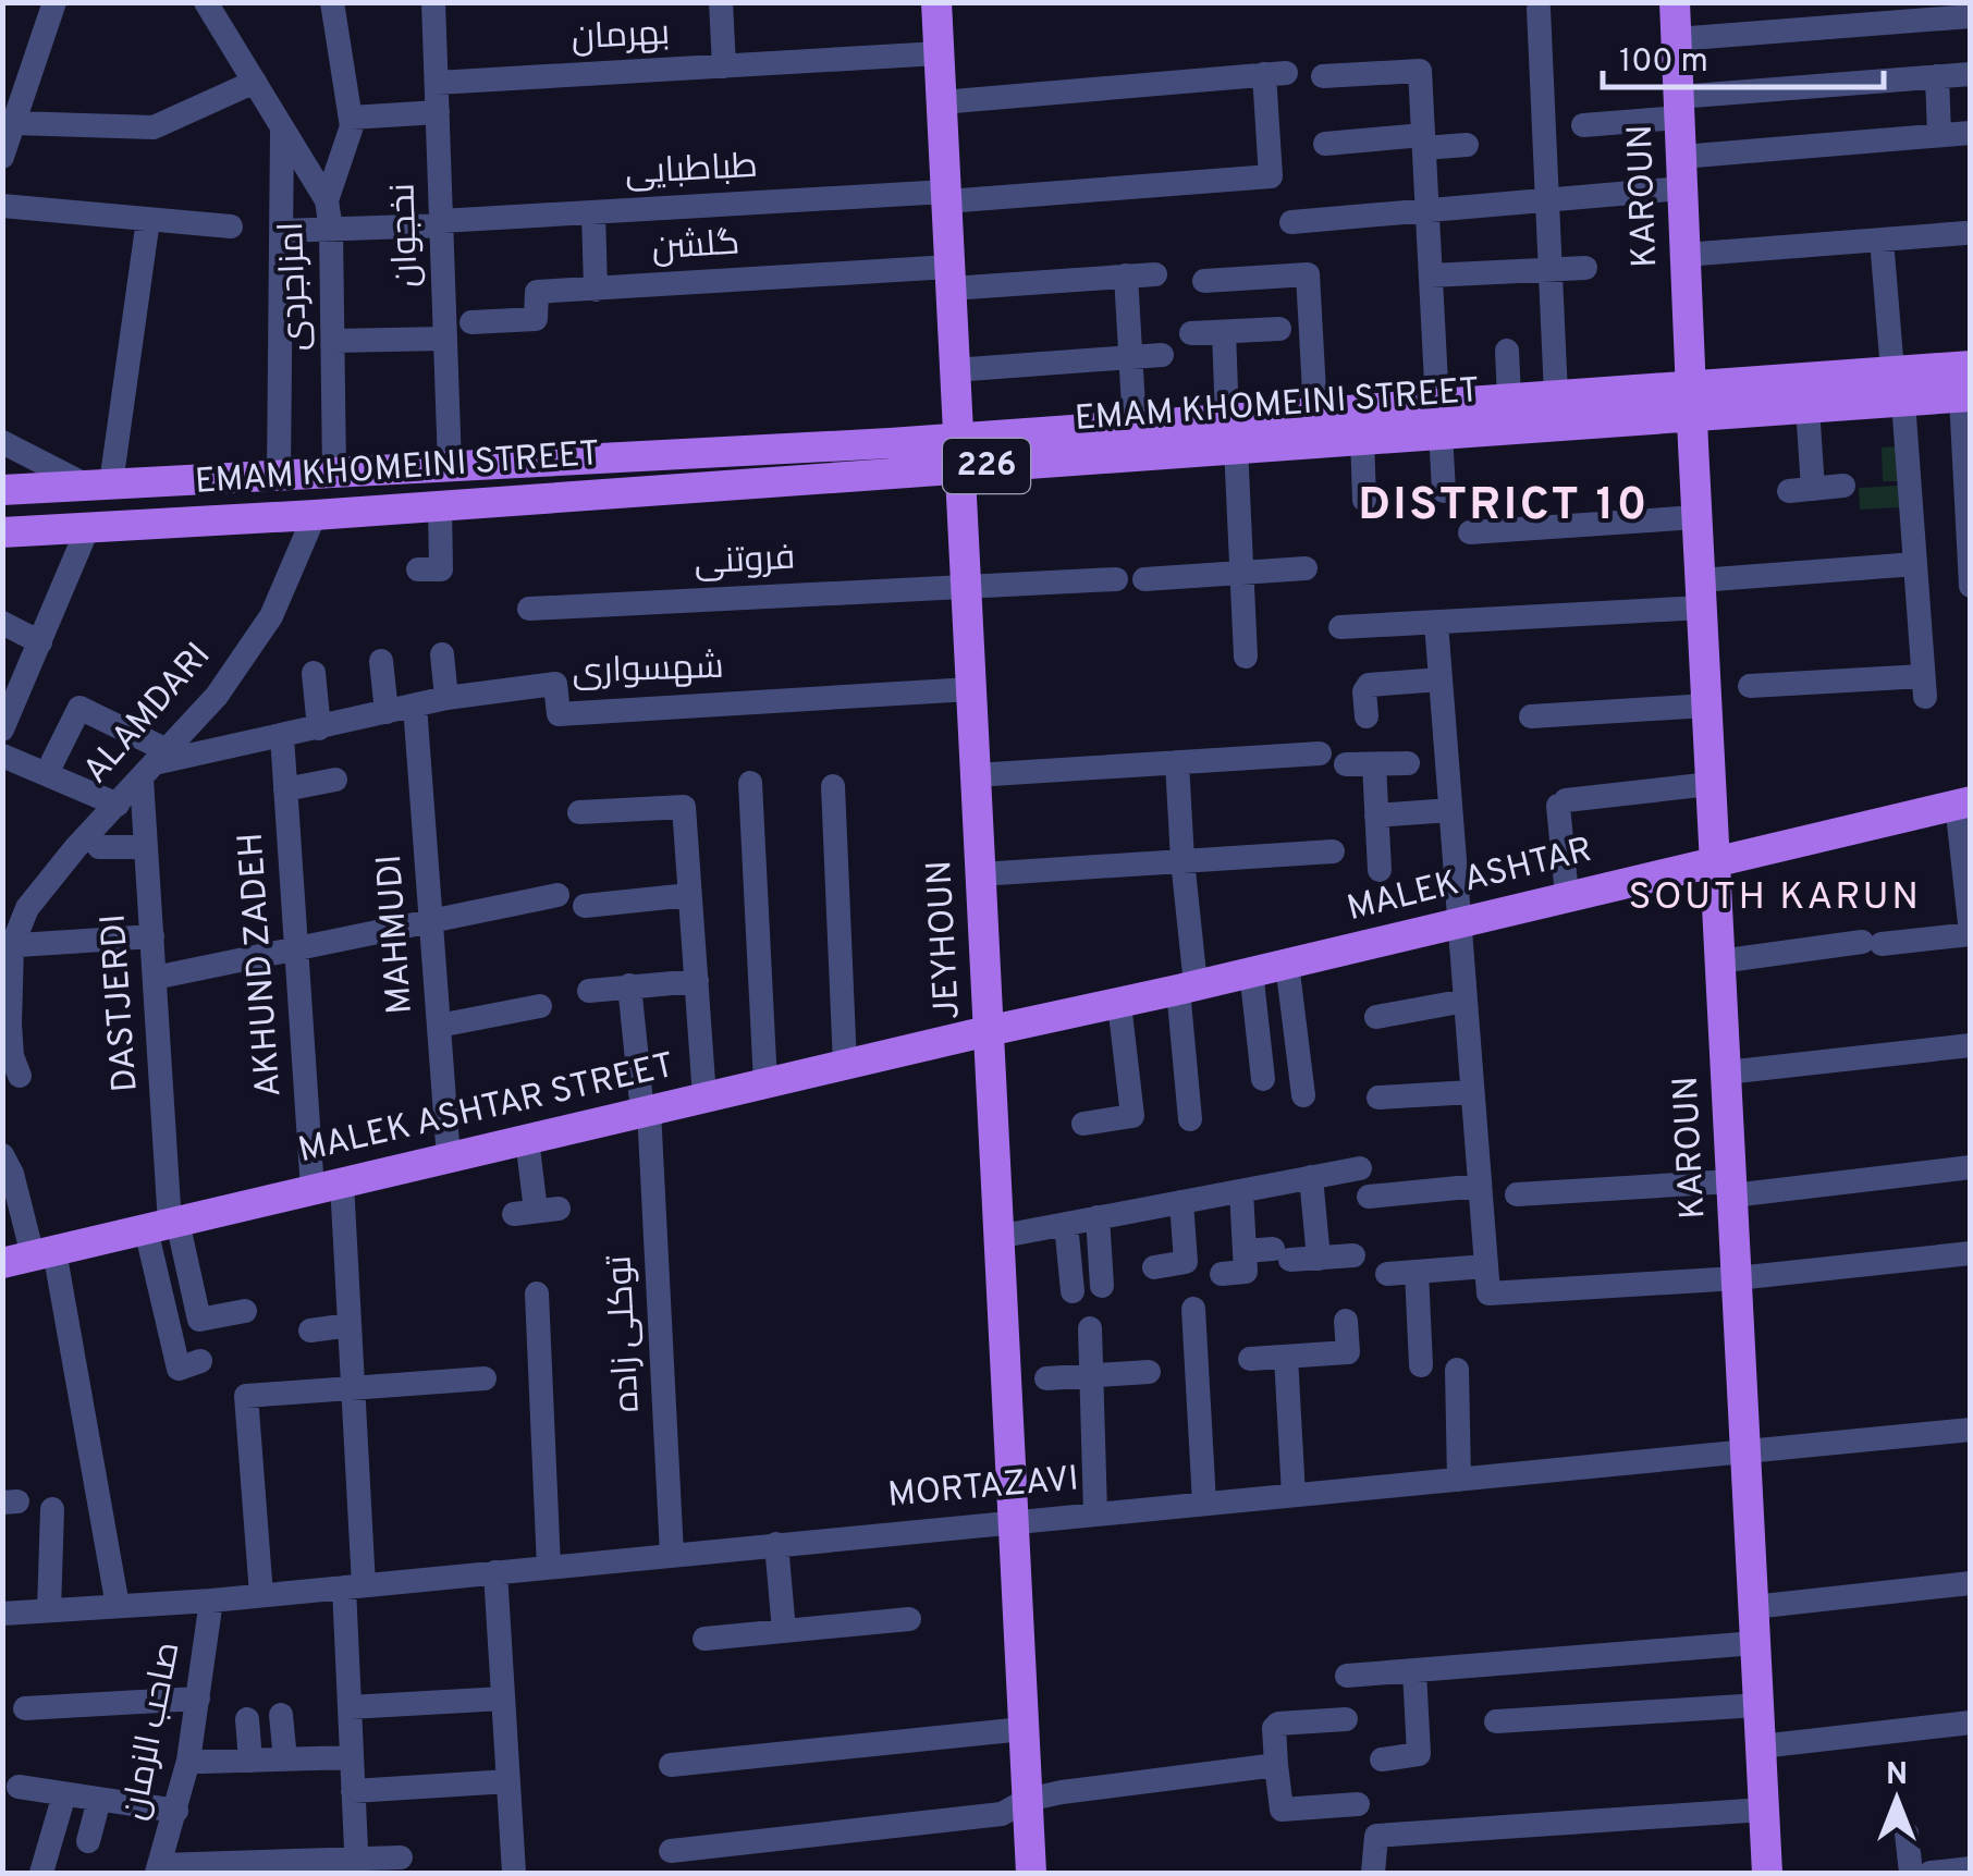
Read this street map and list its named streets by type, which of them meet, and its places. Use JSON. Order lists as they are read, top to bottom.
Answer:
{
  "streets": {
    "main road": [
      "KAROUN",
      "EMAM KHOMEINI STREET",
      "226",
      "MALEK ASHTAR",
      "JEYHOUN",
      "MALEK ASHTAR STREET"
    ],
    "street": [
      "بهرمان",
      "طباطبایی",
      "نخجوان",
      "گلشن",
      "امزاجردی",
      "فروتنی",
      "شهسواری",
      "ALAMDARI",
      "MAHMUDI",
      "AKHUND ZADEH",
      "DASTJERDI",
      "توکلی زاده",
      "MORTAZAVI",
      "صاحب الزمان"
    ]
  },
  "crossings": [
    ["بهرمان", "نخجوان"],
    ["بهرمان", "JEYHOUN"],
    ["طباطبایی", "نخجوان"],
    ["طباطبایی", "امزاجردی"],
    ["طباطبایی", "JEYHOUN"],
    ["KAROUN", "EMAM KHOMEINI STREET"],
    ["KAROUN", "MALEK ASHTAR"],
    ["KAROUN", "MORTAZAVI"],
    ["نخجوان", "EMAM KHOMEINI STREET"],
    ["گلشن", "JEYHOUN"],
    ["امزاجردی", "EMAM KHOMEINI STREET"],
    ["EMAM KHOMEINI STREET", "ALAMDARI"],
    ["EMAM KHOMEINI STREET", "JEYHOUN"],
    ["فروتنی", "JEYHOUN"],
    ["شهسواری", "ALAMDARI"],
    ["شهسواری", "MAHMUDI"],
    ["شهسواری", "JEYHOUN"],
    ["شهسواری", "AKHUND ZADEH"],
    ["شهسواری", "DASTJERDI"],
    ["ALAMDARI", "DASTJERDI"],
    ["MALEK ASHTAR", "JEYHOUN"],
    ["MALEK ASHTAR", "MALEK ASHTAR STREET"],
    ["MAHMUDI", "MALEK ASHTAR STREET"],
    ["JEYHOUN", "MALEK ASHTAR STREET"],
    ["JEYHOUN", "MORTAZAVI"],
    ["AKHUND ZADEH", "MALEK ASHTAR STREET"],
    ["AKHUND ZADEH", "MORTAZAVI"],
    ["DASTJERDI", "MALEK ASHTAR STREET"],
    ["MALEK ASHTAR STREET", "توکلی زاده"],
    ["توکلی زاده", "MORTAZAVI"],
    ["MORTAZAVI", "صاحب الزمان"]
  ],
  "districts": ["DISTRICT 10", "SOUTH KARUN"],
  "scale_bar": "100 m",
  "north": "top"
}
